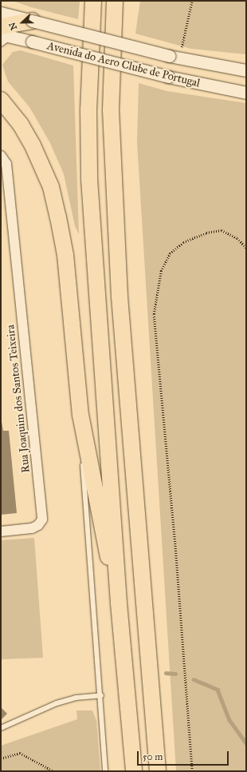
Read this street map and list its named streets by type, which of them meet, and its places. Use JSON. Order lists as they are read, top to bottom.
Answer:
{
  "streets": {
    "street": ["Avenida do Aero Clube de Portugal", "Rua Joaquim dos Santos Teixeira"]
  },
  "scale_bar": "50 m",
  "north": "left"
}
